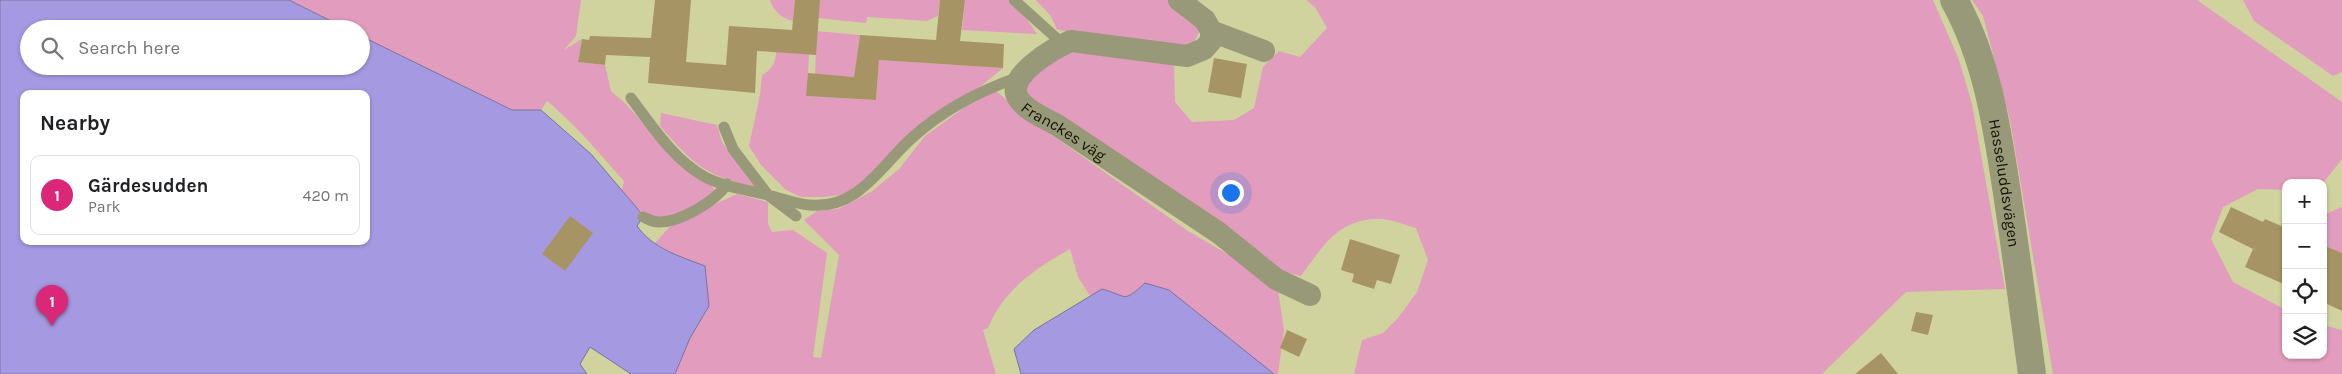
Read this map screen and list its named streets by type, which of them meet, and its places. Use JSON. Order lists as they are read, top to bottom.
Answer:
{
  "streets": {
    "street": ["Franckes väg", "Hasseluddsvägen"]
  },
  "page": {
    "search": "Search here",
    "heading": "Nearby",
    "list": [
      {
        "mark": "1",
        "name": "Gärdesudden",
        "note": "Park",
        "value": "420 m"
      }
    ],
    "map_buttons": ["+", "−"],
    "pins": "1"
  }
}
